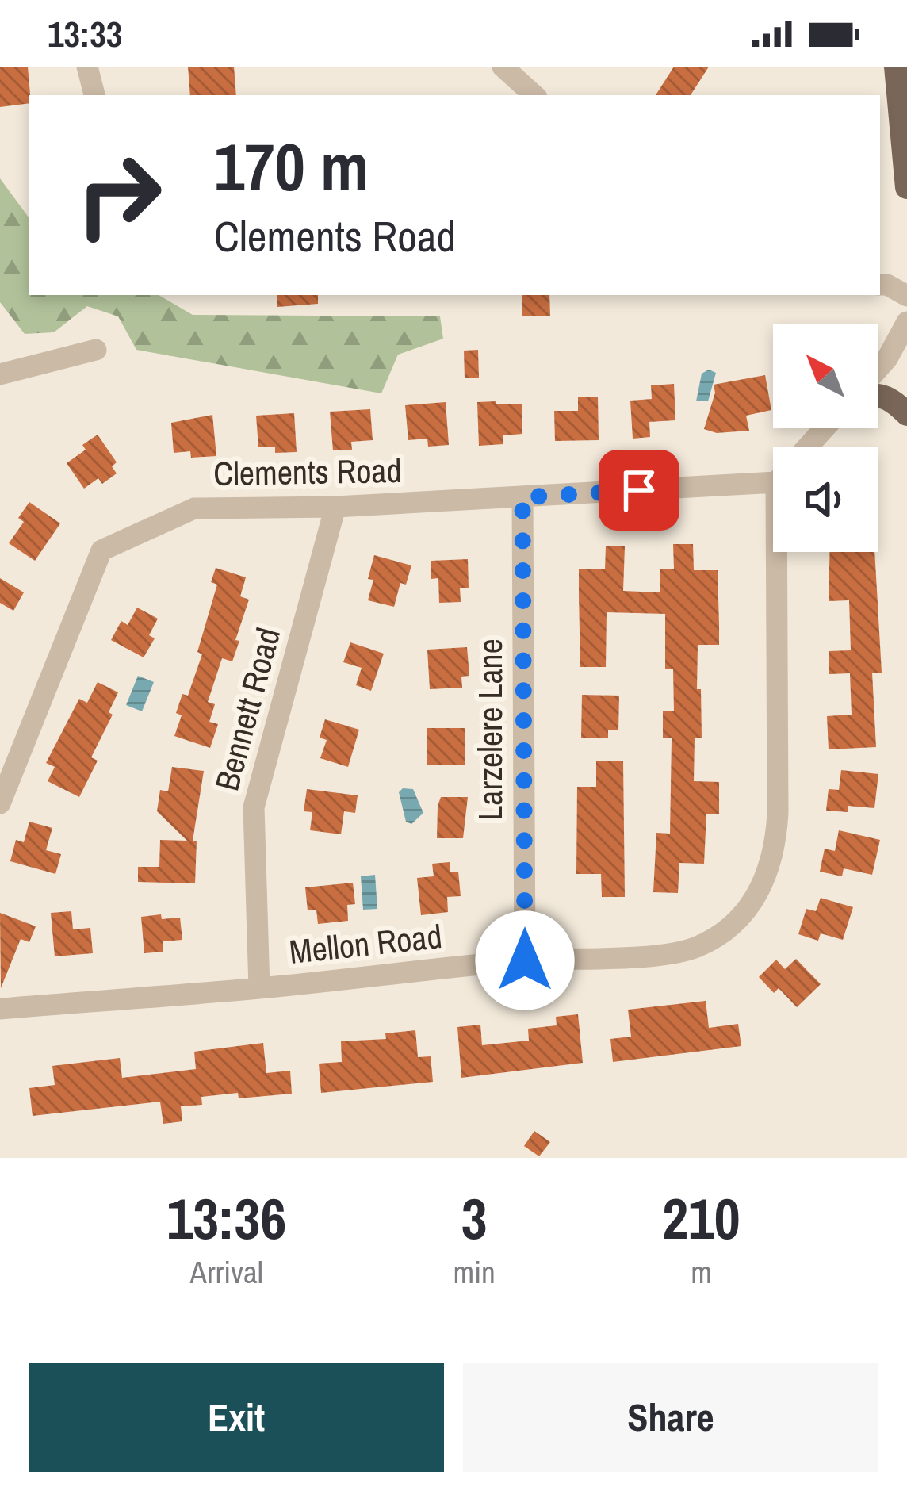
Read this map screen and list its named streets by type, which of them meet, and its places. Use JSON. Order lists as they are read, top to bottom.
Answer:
{
  "streets": {
    "street": [
      "Clements Road",
      "Bennett Road",
      "Larzelere Lane",
      "Mellon Road"
    ]
  },
  "crossings": [
    ["Clements Road", "Bennett Road"],
    ["Clements Road", "Larzelere Lane"],
    ["Bennett Road", "Mellon Road"],
    ["Larzelere Lane", "Mellon Road"]
  ],
  "north": "top left",
  "page": {
    "status": "13:33",
    "turn": ["170 m", "Clements Road"],
    "eta": [
      "13:36",
      "Arrival",
      "3",
      "min",
      "210",
      "m"
    ],
    "buttons": ["Exit", "Share"]
  }
}
